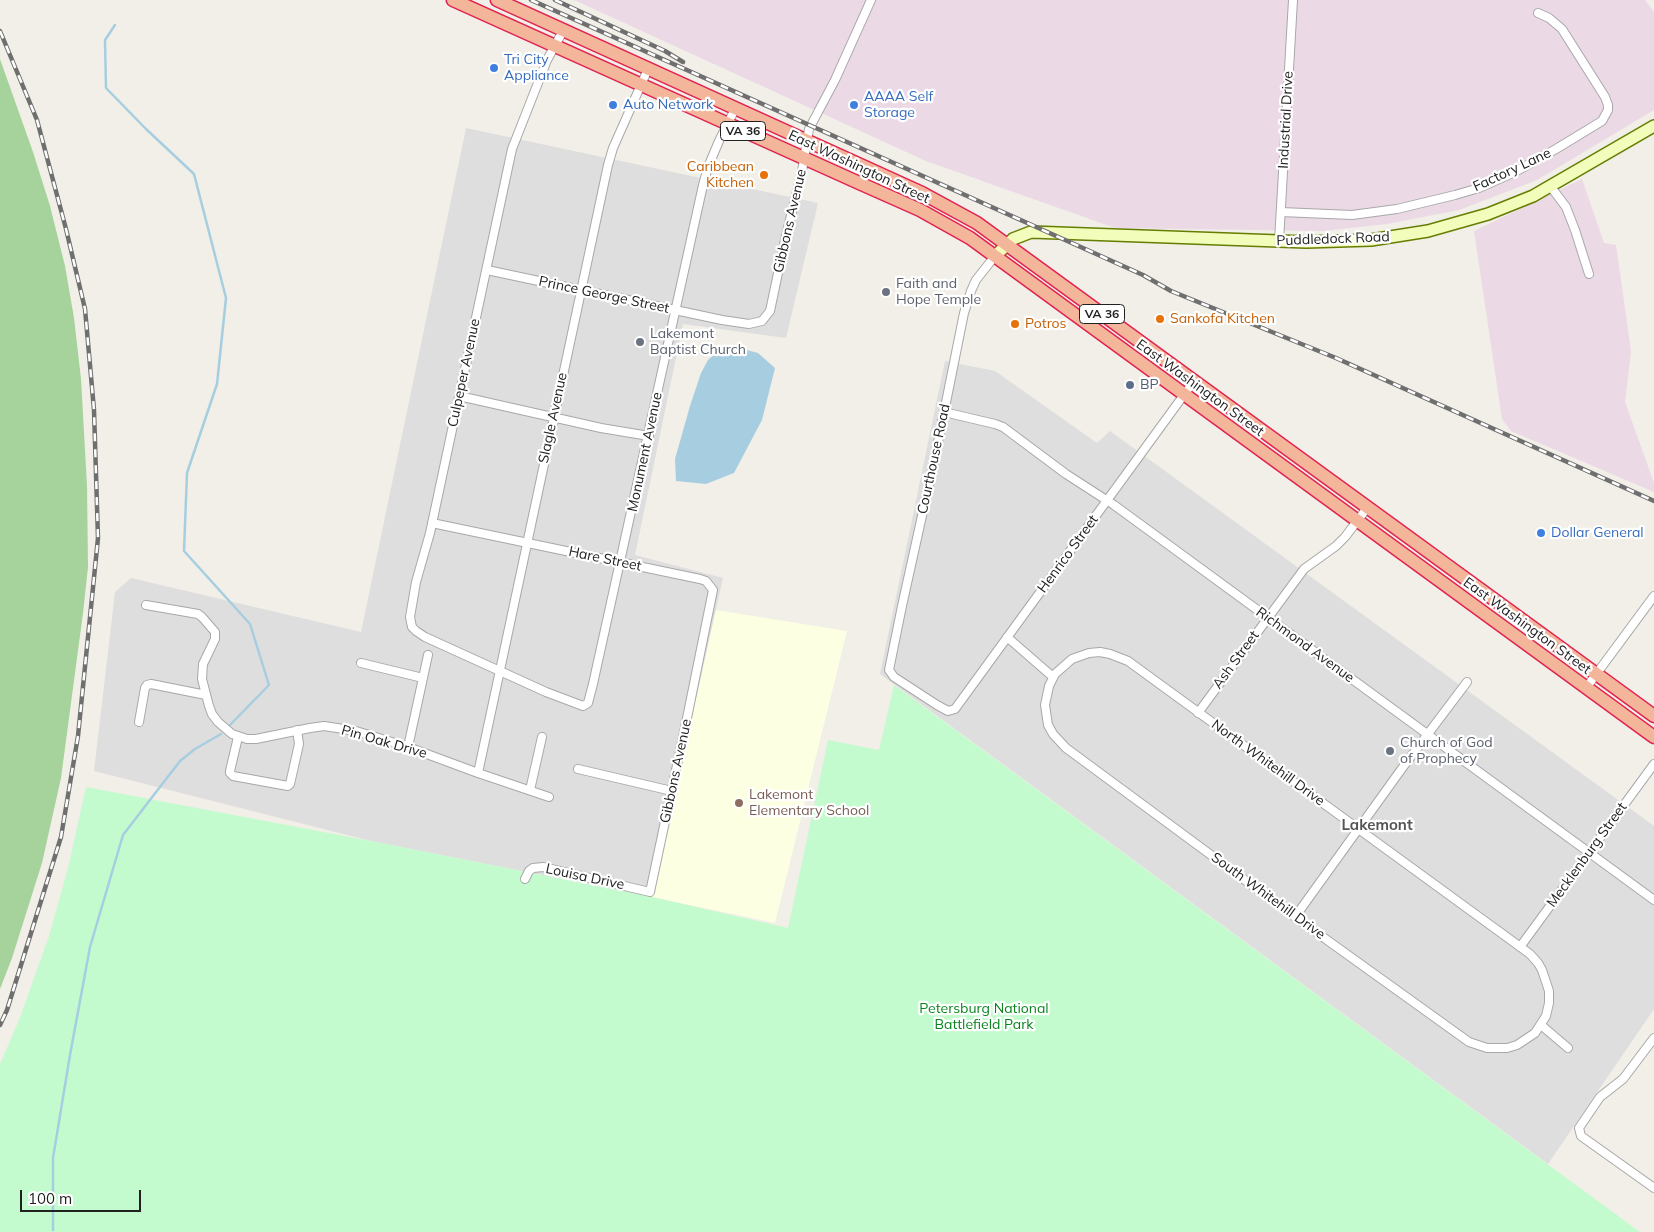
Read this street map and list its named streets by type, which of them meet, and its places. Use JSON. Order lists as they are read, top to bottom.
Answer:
{
  "streets": {
    "highway": ["VA 36", "East Washington Street"],
    "main road": ["Puddledock Road"],
    "street": [
      "Industrial Drive",
      "Factory Lane",
      "Gibbons Avenue",
      "Prince George Street",
      "Culpeper Avenue",
      "Slagle Avenue",
      "Monument Avenue",
      "Courthouse Road",
      "Henrico Street",
      "Hare Street",
      "Richmond Avenue",
      "Ash Street",
      "Pin Oak Drive",
      "North Whitehill Drive",
      "Mecklenburg Street",
      "Louisa Drive",
      "South Whitehill Drive"
    ]
  },
  "crossings": [
    ["Industrial Drive", "Factory Lane"],
    ["Industrial Drive", "Puddledock Road"],
    ["East Washington Street", "Gibbons Avenue"],
    ["East Washington Street", "Puddledock Road"],
    ["East Washington Street", "Culpeper Avenue"],
    ["East Washington Street", "Slagle Avenue"],
    ["East Washington Street", "Monument Avenue"],
    ["East Washington Street", "Courthouse Road"],
    ["East Washington Street", "Henrico Street"],
    ["East Washington Street", "Ash Street"],
    ["Gibbons Avenue", "Prince George Street"],
    ["Gibbons Avenue", "Hare Street"],
    ["Gibbons Avenue", "Louisa Drive"],
    ["Puddledock Road", "Courthouse Road"],
    ["Prince George Street", "Culpeper Avenue"],
    ["Prince George Street", "Slagle Avenue"],
    ["Prince George Street", "Monument Avenue"],
    ["Culpeper Avenue", "Slagle Avenue"],
    ["Culpeper Avenue", "Monument Avenue"],
    ["Culpeper Avenue", "Hare Street"],
    ["Slagle Avenue", "Monument Avenue"],
    ["Slagle Avenue", "Hare Street"],
    ["Slagle Avenue", "Pin Oak Drive"],
    ["Monument Avenue", "Hare Street"],
    ["Courthouse Road", "Henrico Street"],
    ["Courthouse Road", "Richmond Avenue"],
    ["Henrico Street", "Richmond Avenue"],
    ["Richmond Avenue", "Ash Street"],
    ["Richmond Avenue", "Mecklenburg Street"],
    ["Ash Street", "North Whitehill Drive"],
    ["North Whitehill Drive", "Mecklenburg Street"],
    ["North Whitehill Drive", "South Whitehill Drive"]
  ],
  "districts": ["Lakemont"],
  "parks": ["Petersburg National Battlefield Park"],
  "places": [
    "Tri City Appliance",
    "Auto Network",
    "AAAA Self Storage",
    "Caribbean Kitchen",
    "Faith and Hope Temple",
    "Sankofa Kitchen",
    "Potros",
    "Lakemont Baptist Church",
    "BP",
    "Dollar General",
    "Church of God of Prophecy",
    "Lakemont Elementary School"
  ],
  "scale_bar": "100 m"
}
